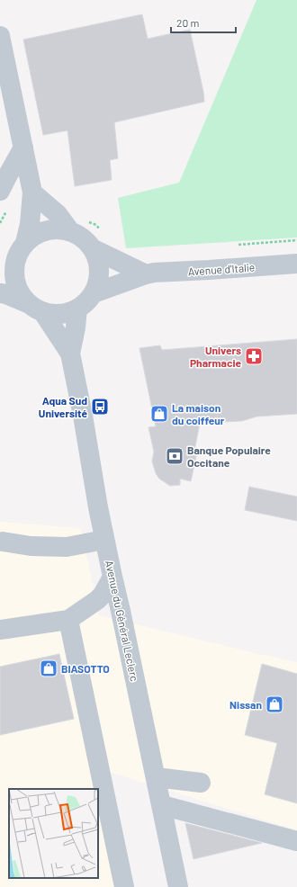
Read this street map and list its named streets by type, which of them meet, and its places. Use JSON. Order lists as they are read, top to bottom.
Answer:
{
  "streets": {
    "street": ["Avenue d'Italie", "Avenue du Général Leclerc"]
  },
  "crossings": [
    ["Avenue d'Italie", "Avenue du Général Leclerc"]
  ],
  "places": {
    "pharmacy": ["Univers Pharmacie"],
    "bus stop": ["Aqua Sud Université"],
    "shop": ["La maison du coiffeur", "BIASOTTO", "Nissan"],
    "bank": ["Banque Populaire Occitane"]
  },
  "scale_bar": "20 m"
}
